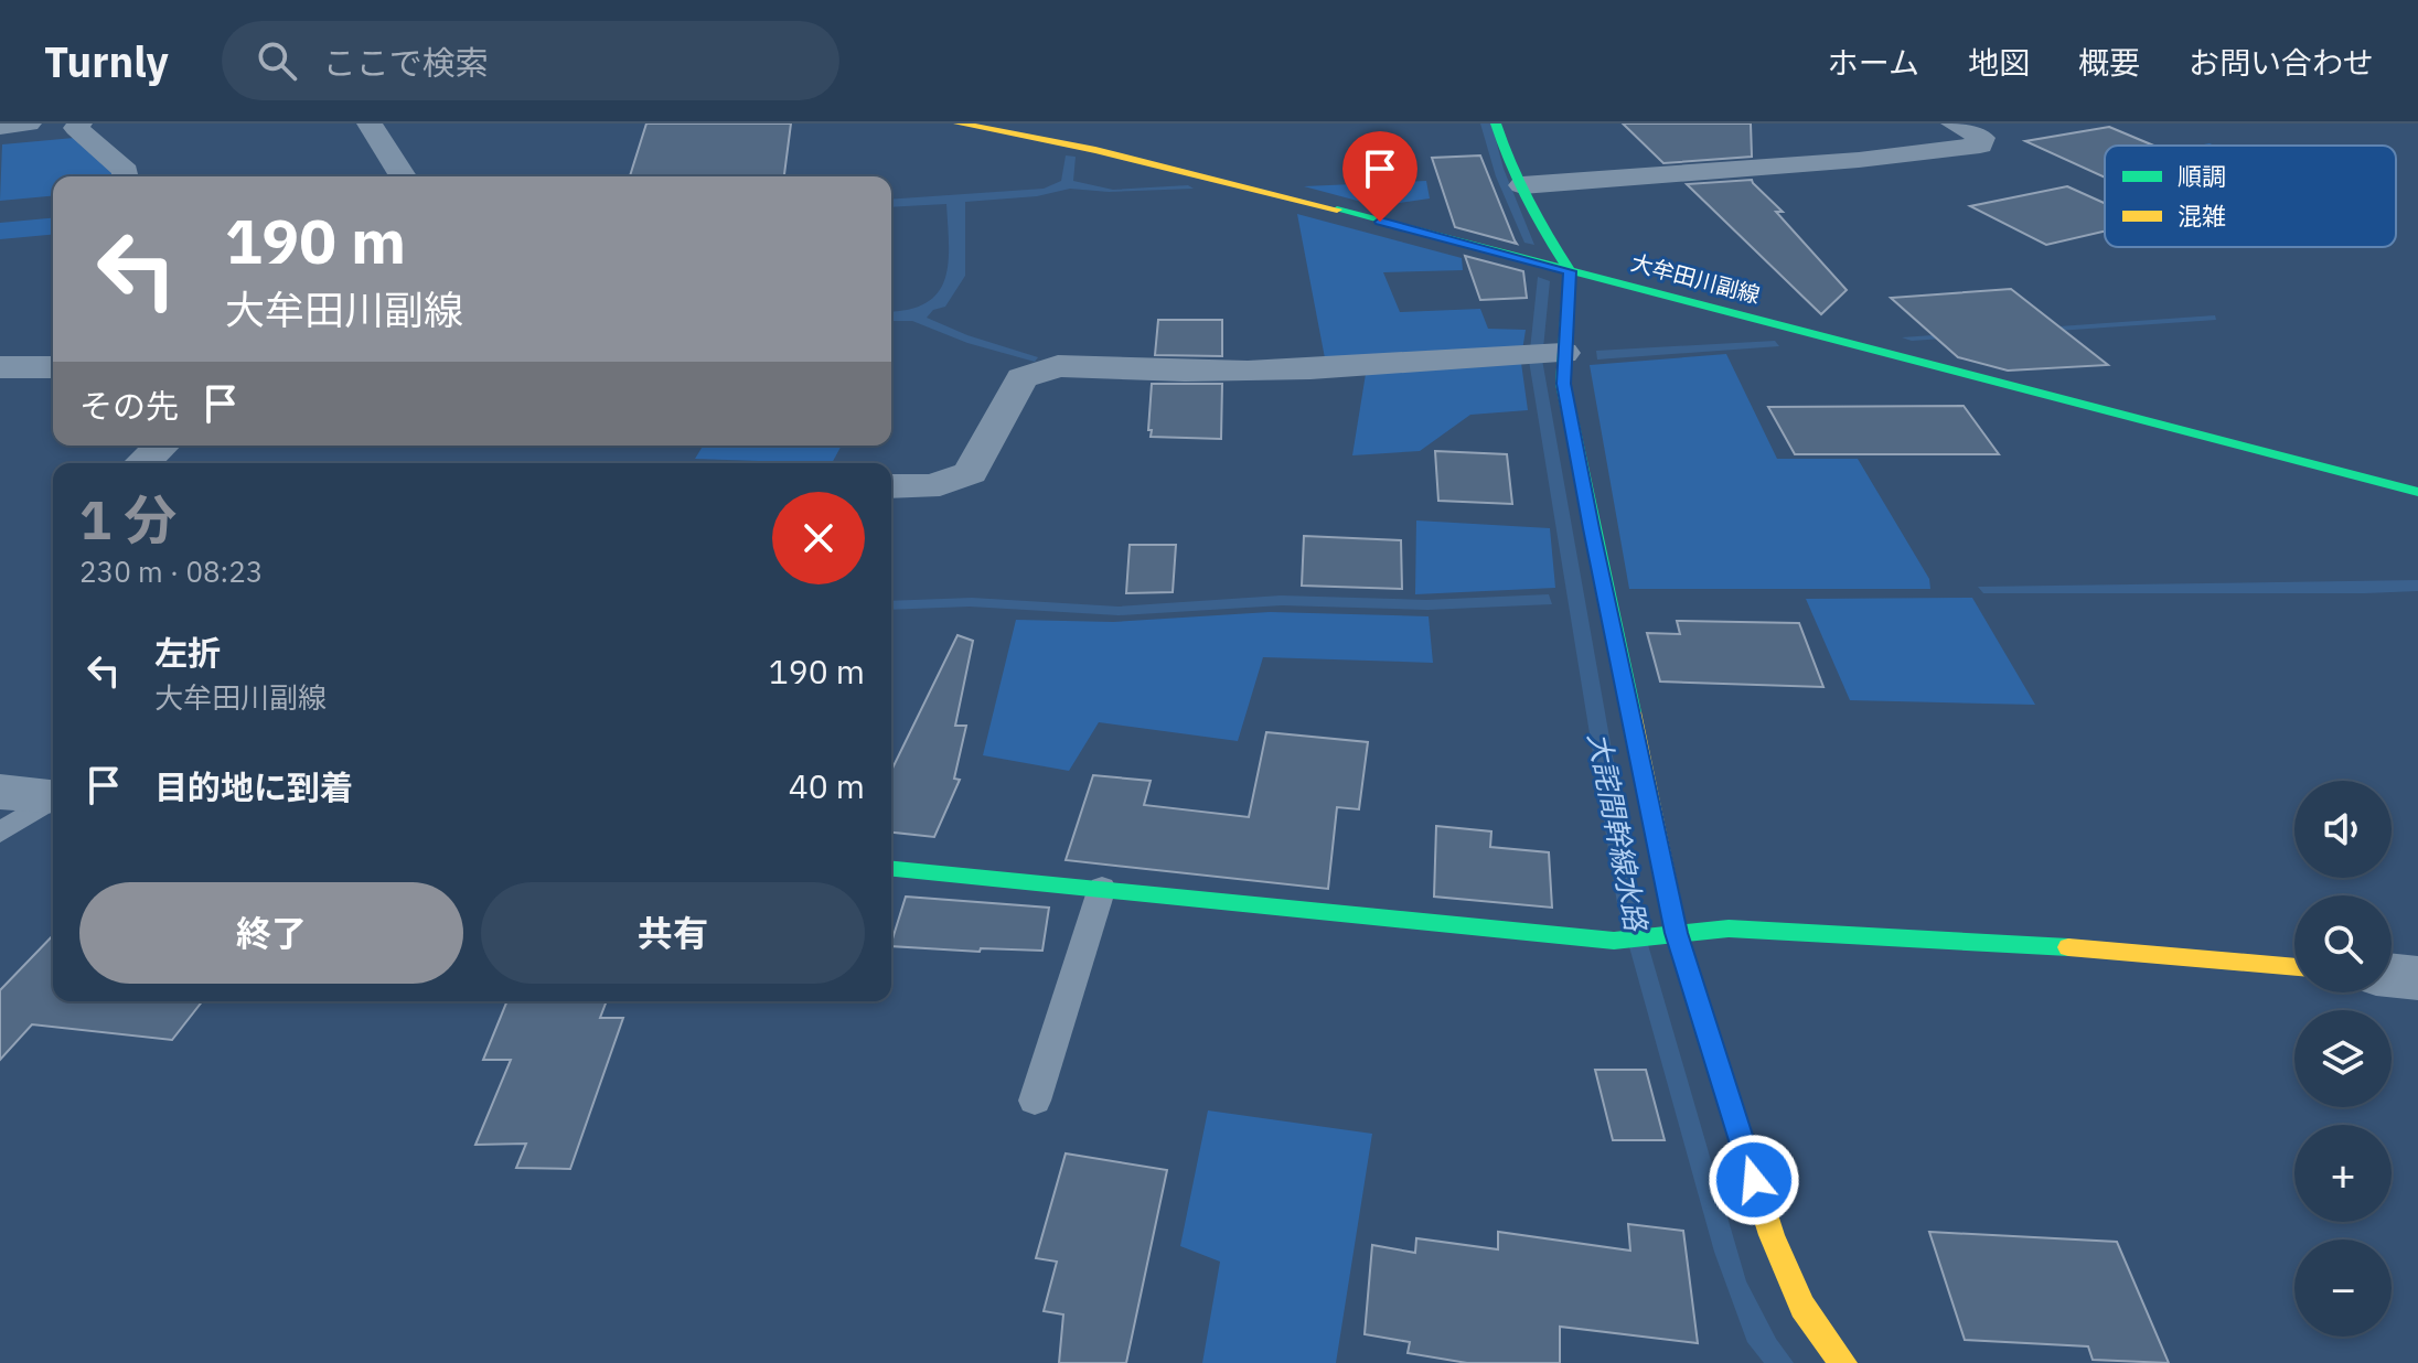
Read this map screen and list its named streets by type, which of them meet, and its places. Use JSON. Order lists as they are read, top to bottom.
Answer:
{
  "streets": {
    "street": ["大牟田川副線"]
  },
  "water": ["大詫間幹線水路"],
  "legend": ["順調", "混雑"],
  "page": {
    "header": "Turnly",
    "search": "ここで検索",
    "nav": [
      "ホーム",
      "地図",
      "概要",
      "お問い合わせ"
    ],
    "turn": ["190 m", "大牟田川副線"],
    "then": "その先",
    "heading": ["1 分", "230 m · 08:23"],
    "list": [
      {
        "name": "左折",
        "note": "大牟田川副線",
        "value": "190 m"
      },
      {
        "name": "目的地に到着",
        "value": "40 m"
      }
    ],
    "map_buttons": ["+", "−"],
    "buttons": ["終了", "共有"]
  }
}
